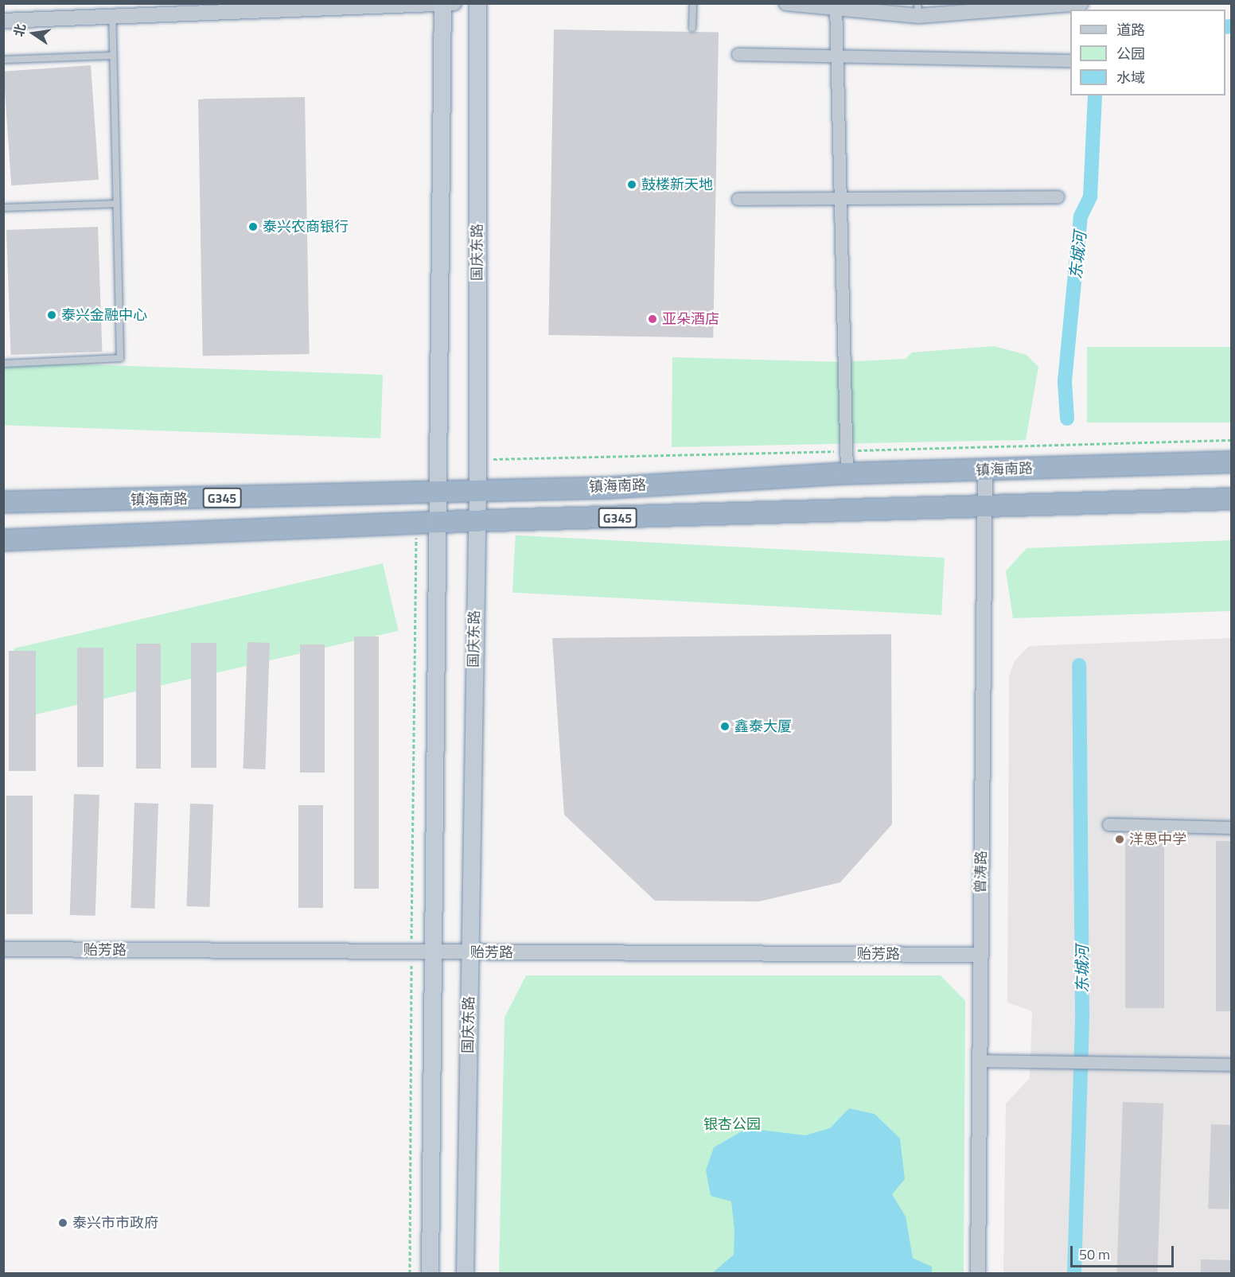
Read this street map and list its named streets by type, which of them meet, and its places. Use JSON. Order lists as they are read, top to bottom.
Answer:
{
  "streets": {
    "highway": ["镇海南路", "G345"],
    "main road": ["国庆东路"],
    "street": ["曾涛路", "贻芳路"]
  },
  "crossings": [
    ["国庆东路", "镇海南路"],
    ["国庆东路", "G345"],
    ["国庆东路", "贻芳路"],
    ["镇海南路", "曾涛路"],
    ["G345", "曾涛路"],
    ["曾涛路", "贻芳路"]
  ],
  "water": ["东城河"],
  "parks": ["银杏公园"],
  "places": [
    "鼓楼新天地",
    "泰兴农商银行",
    "泰兴金融中心",
    "亚朵酒店",
    "鑫泰大厦",
    "洋思中学",
    "泰兴市市政府"
  ],
  "legend": ["道路", "公园", "水域"],
  "scale_bar": "50 m",
  "north": "left"
}
